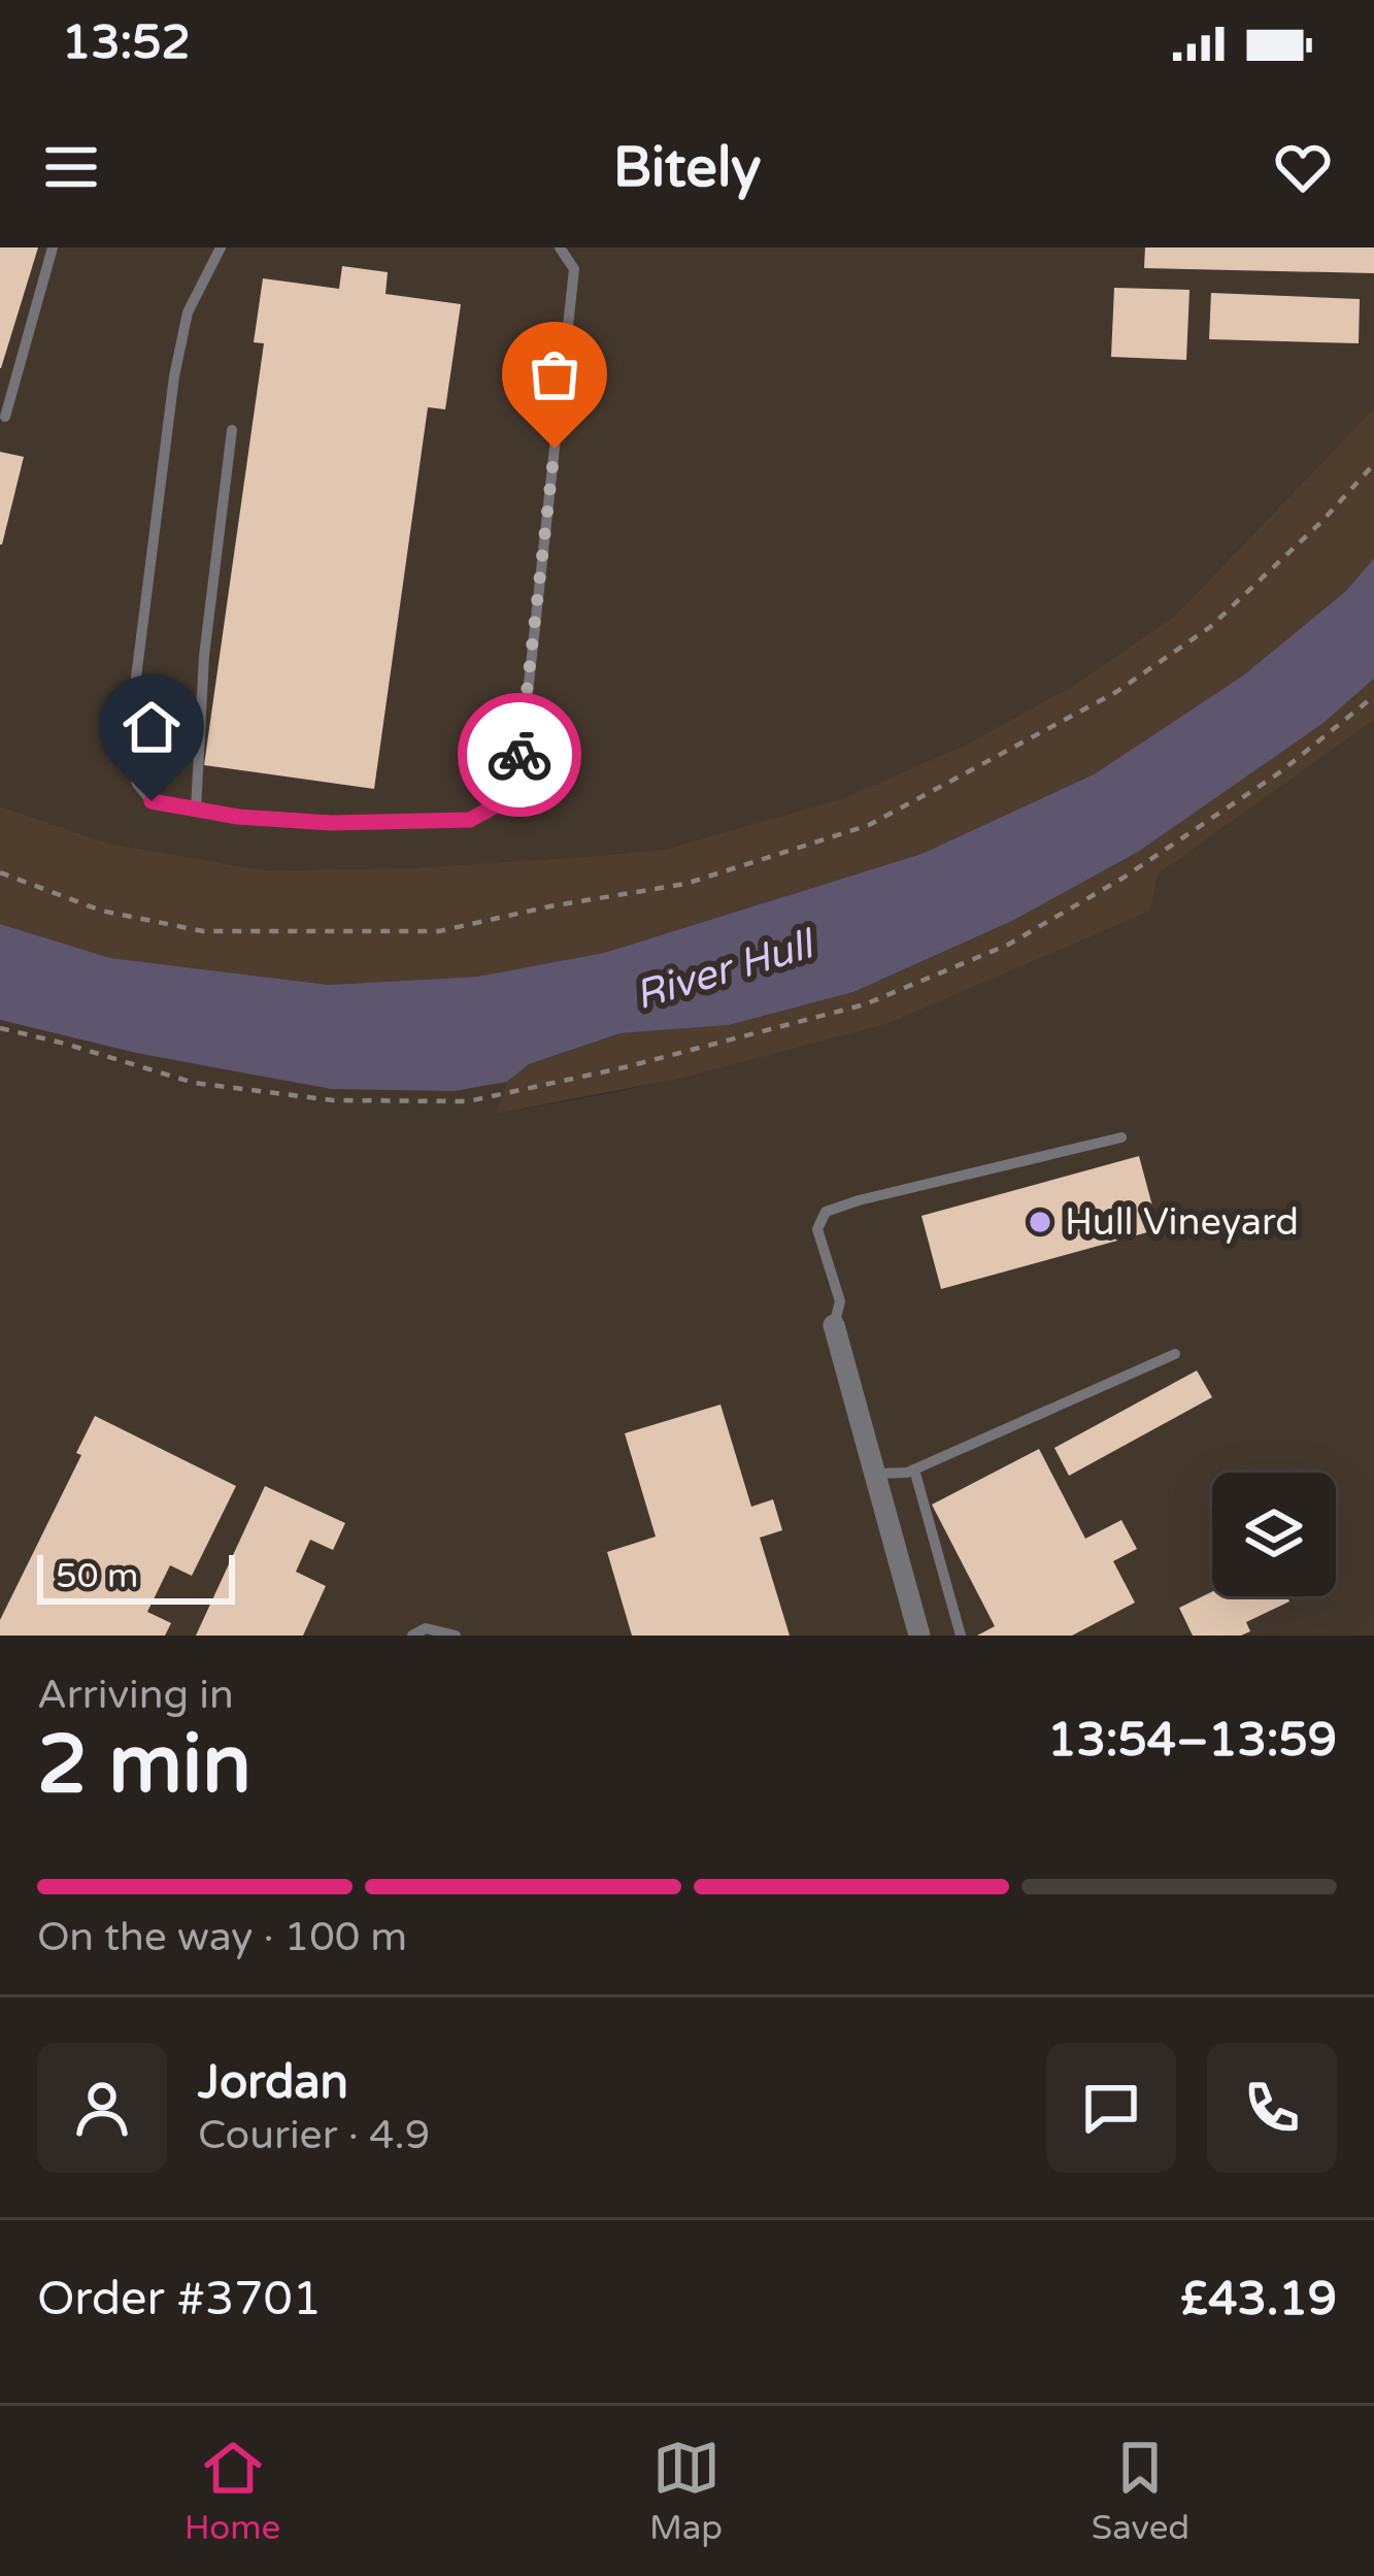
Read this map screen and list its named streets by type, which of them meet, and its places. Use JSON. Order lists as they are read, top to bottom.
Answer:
{
  "water": ["River Hull"],
  "places": ["Hull Vineyard"],
  "scale_bar": "50 m",
  "page": {
    "status": "13:52",
    "header": "Bitely",
    "scale": "50 m",
    "heading": ["2 min", "Arriving in", "13:54–13:59"],
    "panel": [
      "Jordan",
      "Courier · 4.9",
      "Order #3701",
      "£43.19"
    ],
    "bar": "On the way · 100 m",
    "tabs": ["Home", "Map", "Saved"]
  }
}
